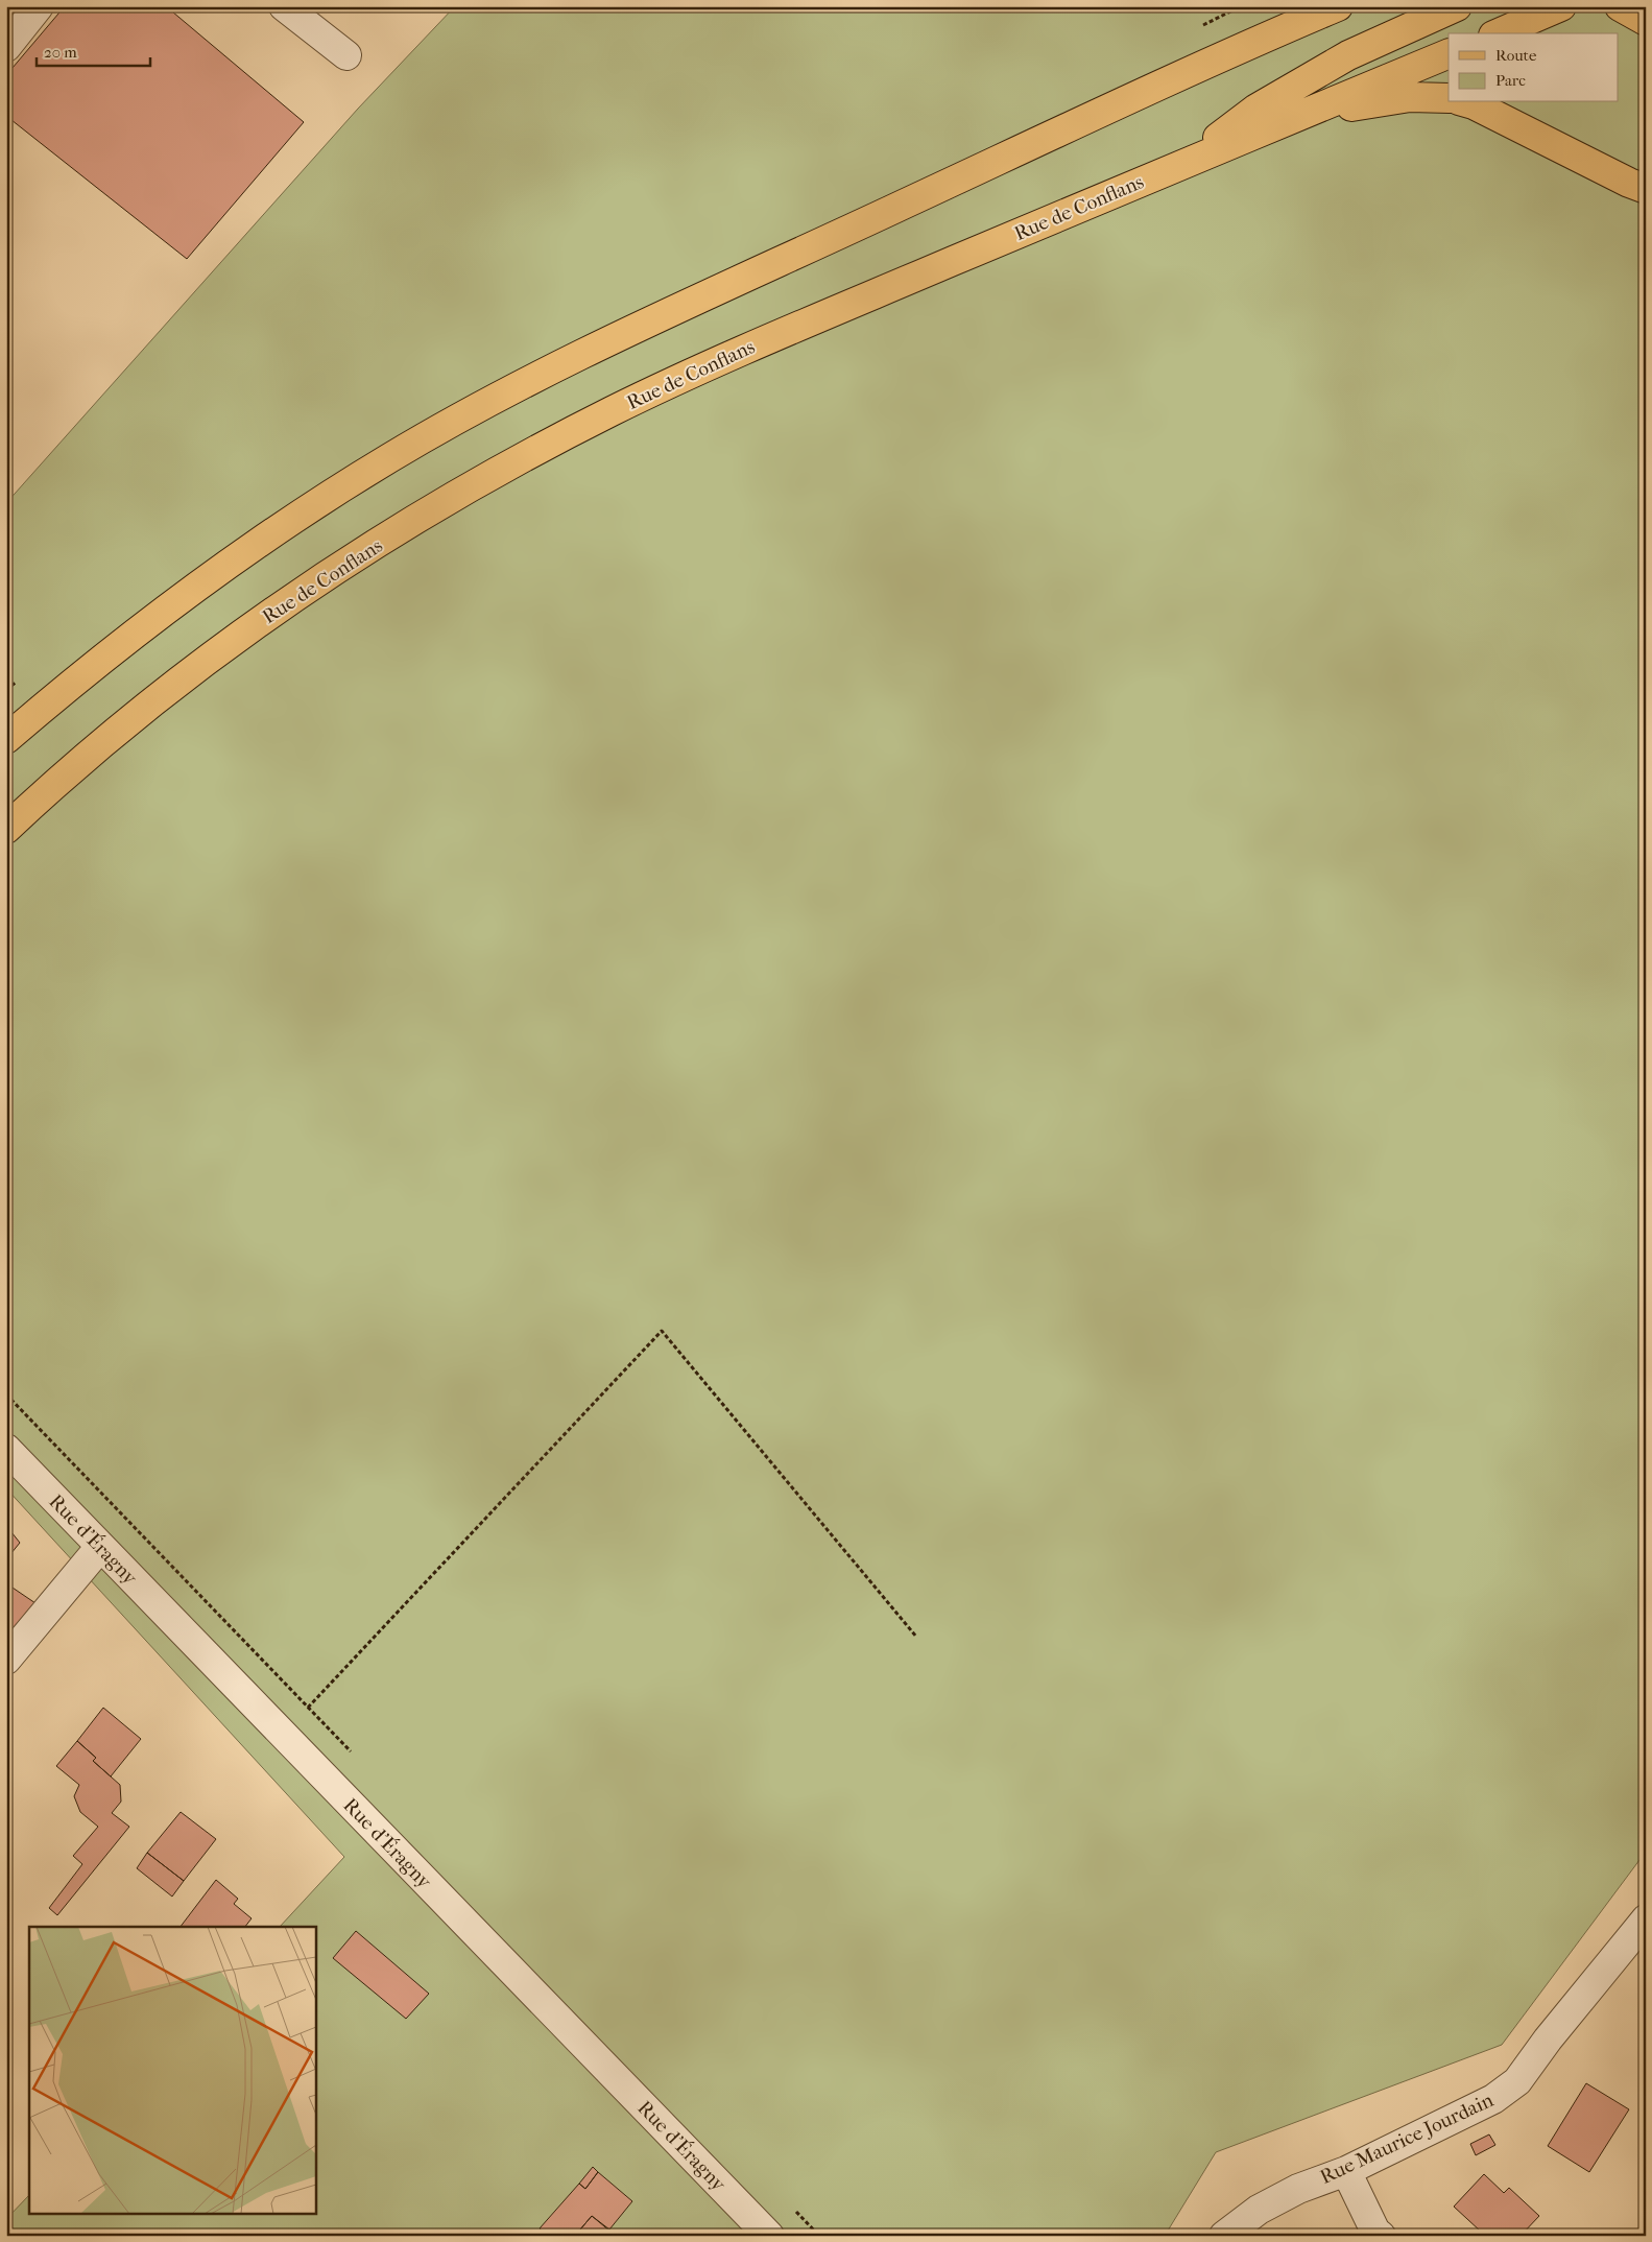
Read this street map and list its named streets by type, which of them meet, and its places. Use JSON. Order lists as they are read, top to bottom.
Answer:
{
  "streets": {
    "main road": ["Rue de Conflans"],
    "street": ["Rue d'Éragny", "Rue Maurice Jourdain"]
  },
  "legend": ["Route", "Parc"],
  "scale_bar": "20 m"
}
